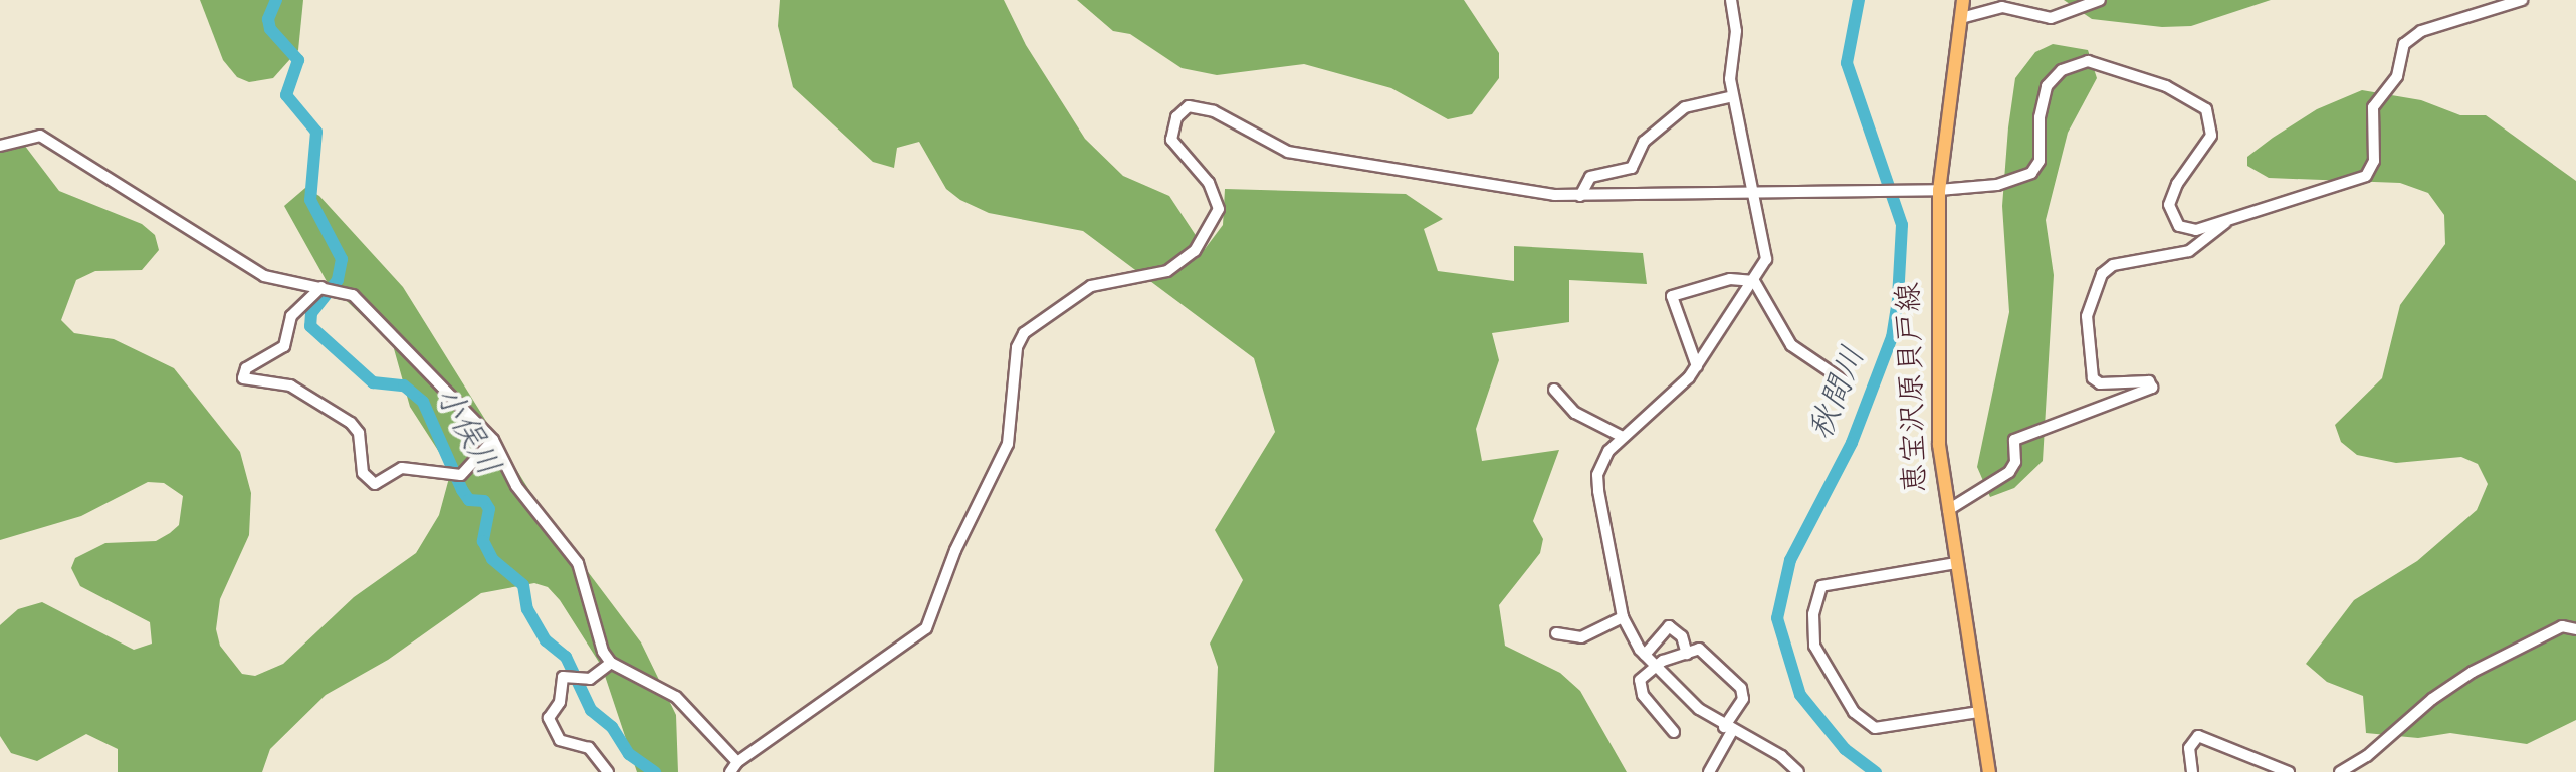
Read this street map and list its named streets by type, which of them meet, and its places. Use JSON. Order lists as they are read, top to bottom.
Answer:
{
  "streets": {
    "main road": ["恵宝沢原貝戸線"]
  },
  "water": ["秋間川", "小俣川"]
}
